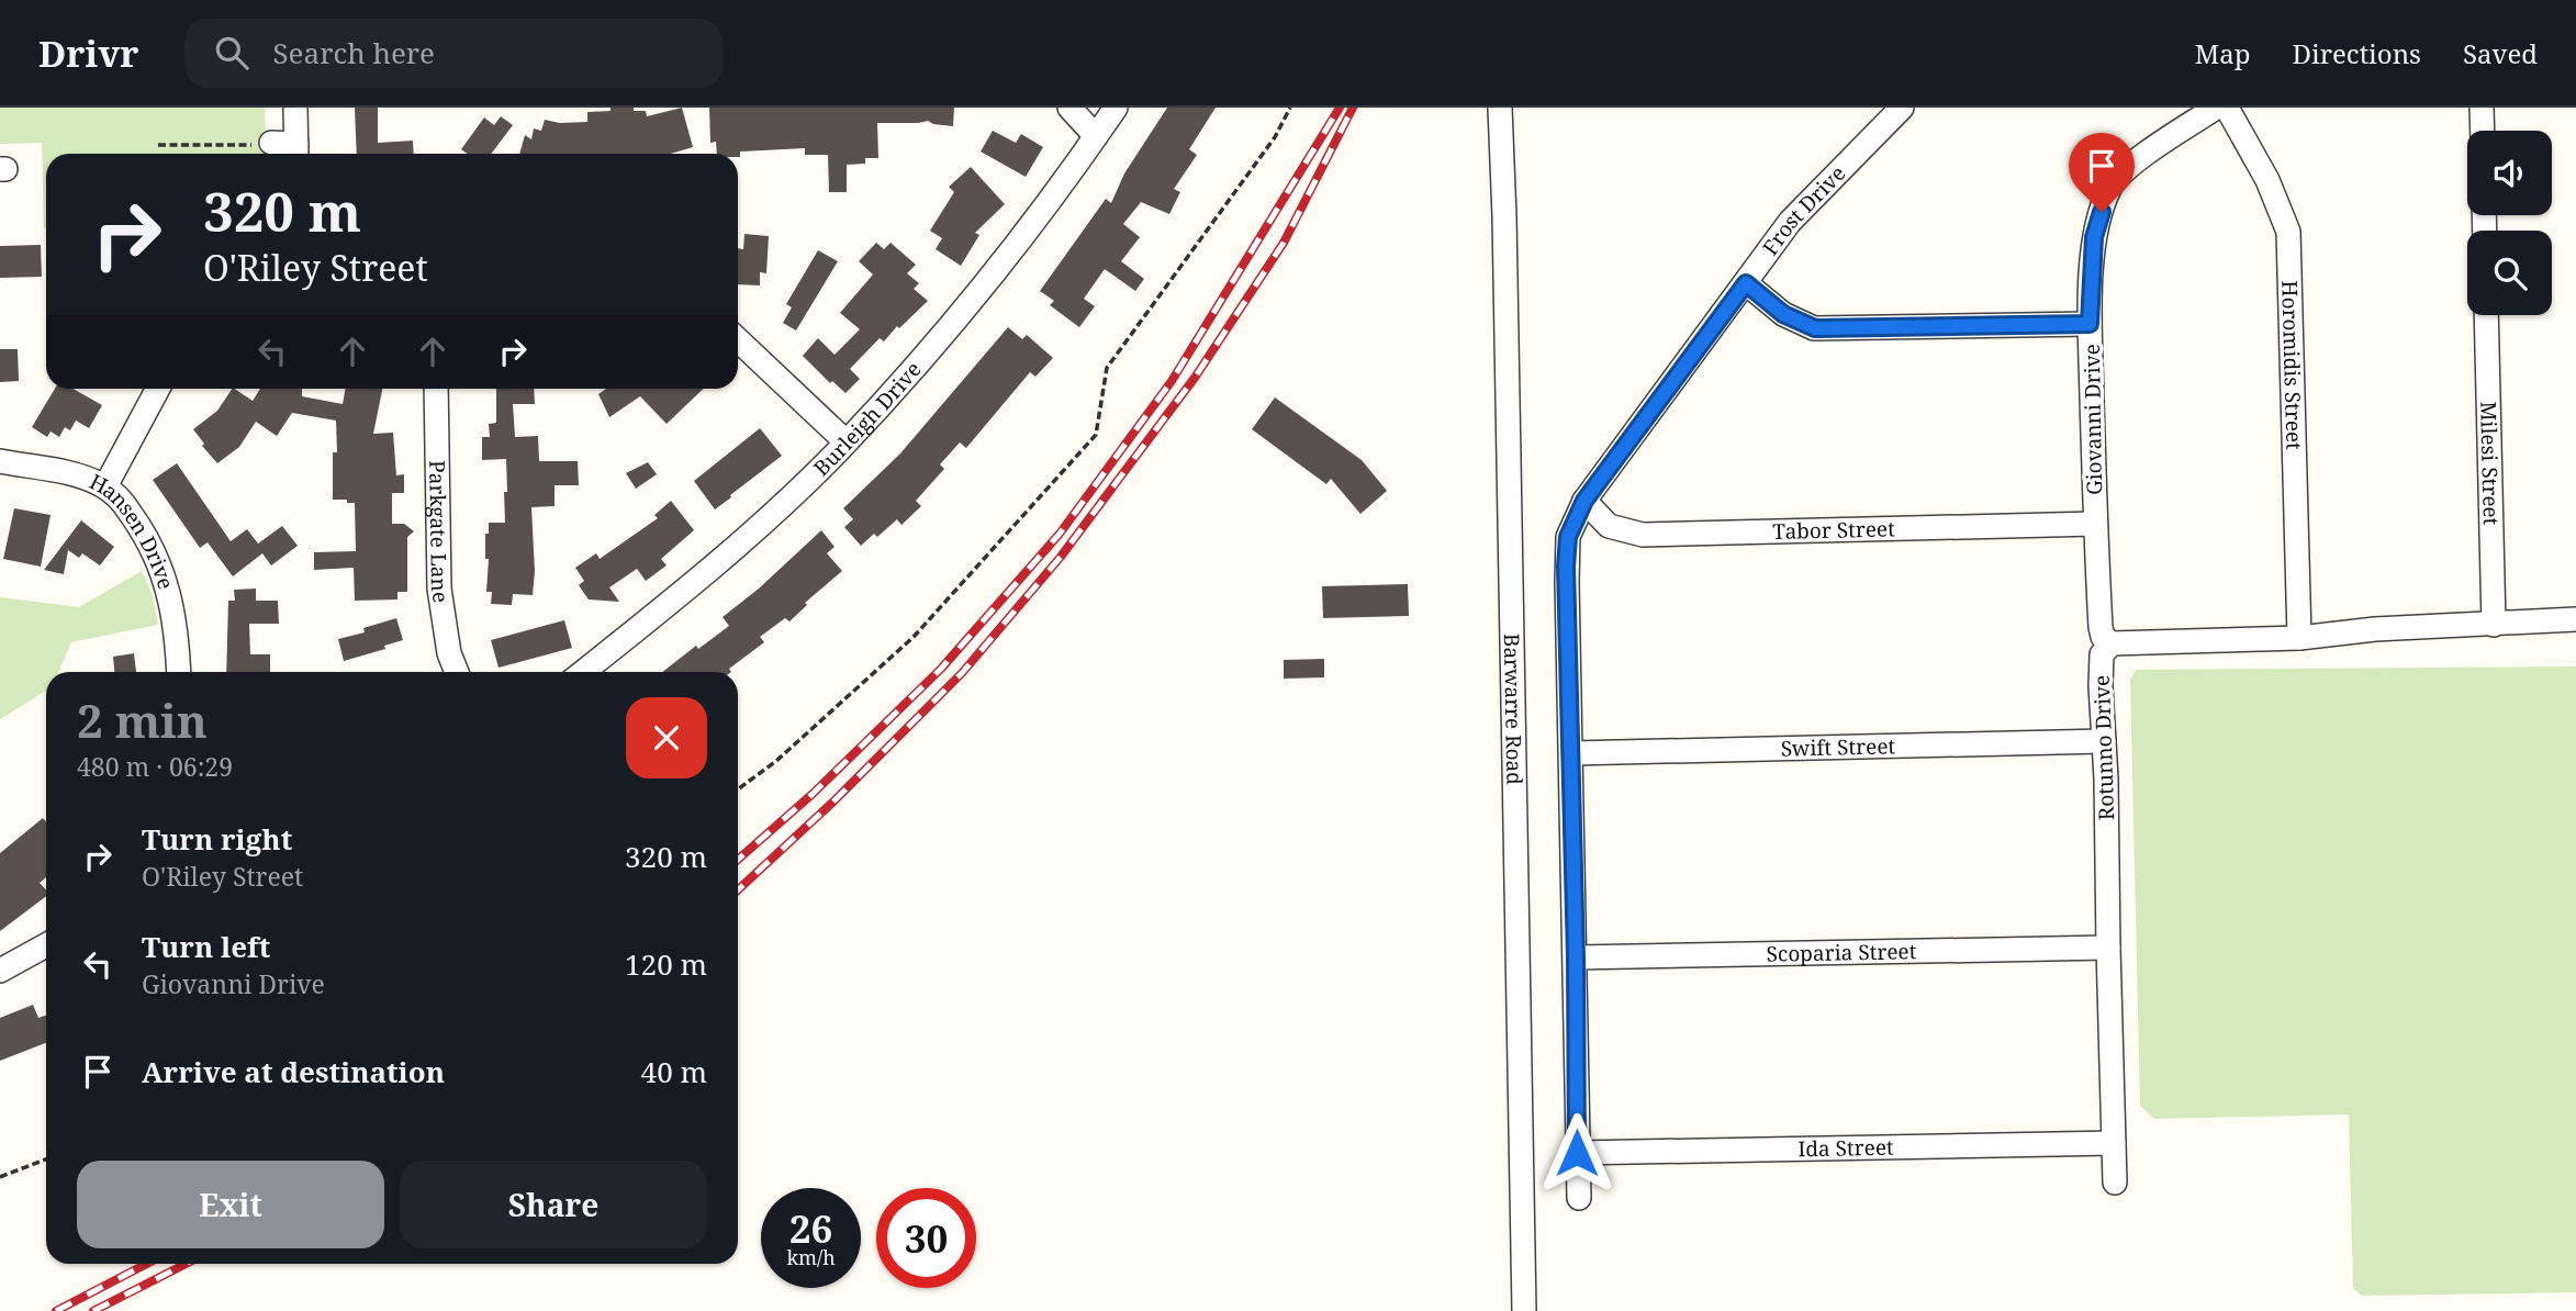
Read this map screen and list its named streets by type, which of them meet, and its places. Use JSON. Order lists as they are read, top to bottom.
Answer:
{
  "streets": {
    "street": [
      "Frost Drive",
      "Horomidis Street",
      "Burleigh Drive",
      "Giovanni Drive",
      "Milesi Street",
      "Tabor Street",
      "Parkgate Lane",
      "Hansen Drive",
      "Barwarre Road",
      "Rotunno Drive",
      "Swift Street",
      "Scoparia Street",
      "Ida Street"
    ]
  },
  "crossings": [
    ["Frost Drive", "Tabor Street"],
    ["Frost Drive", "Swift Street"],
    ["Frost Drive", "Scoparia Street"],
    ["Frost Drive", "Ida Street"],
    ["Horomidis Street", "Rotunno Drive"],
    ["Giovanni Drive", "Tabor Street"],
    ["Giovanni Drive", "Rotunno Drive"],
    ["Milesi Street", "Rotunno Drive"],
    ["Rotunno Drive", "Swift Street"],
    ["Rotunno Drive", "Scoparia Street"],
    ["Rotunno Drive", "Ida Street"]
  ],
  "page": {
    "header": "Drivr",
    "search": "Search here",
    "nav": ["Map", "Directions", "Saved"],
    "turn": ["320 m", "O'Riley Street"],
    "heading": ["2 min", "480 m · 06:29"],
    "list": [
      {
        "name": "Turn right",
        "note": "O'Riley Street",
        "value": "320 m"
      },
      {
        "name": "Turn left",
        "note": "Giovanni Drive",
        "value": "120 m"
      },
      {
        "name": "Arrive at destination",
        "value": "40 m"
      }
    ],
    "buttons": ["Exit", "Share"],
    "speed": "26 km/h",
    "limit": "30"
  }
}
